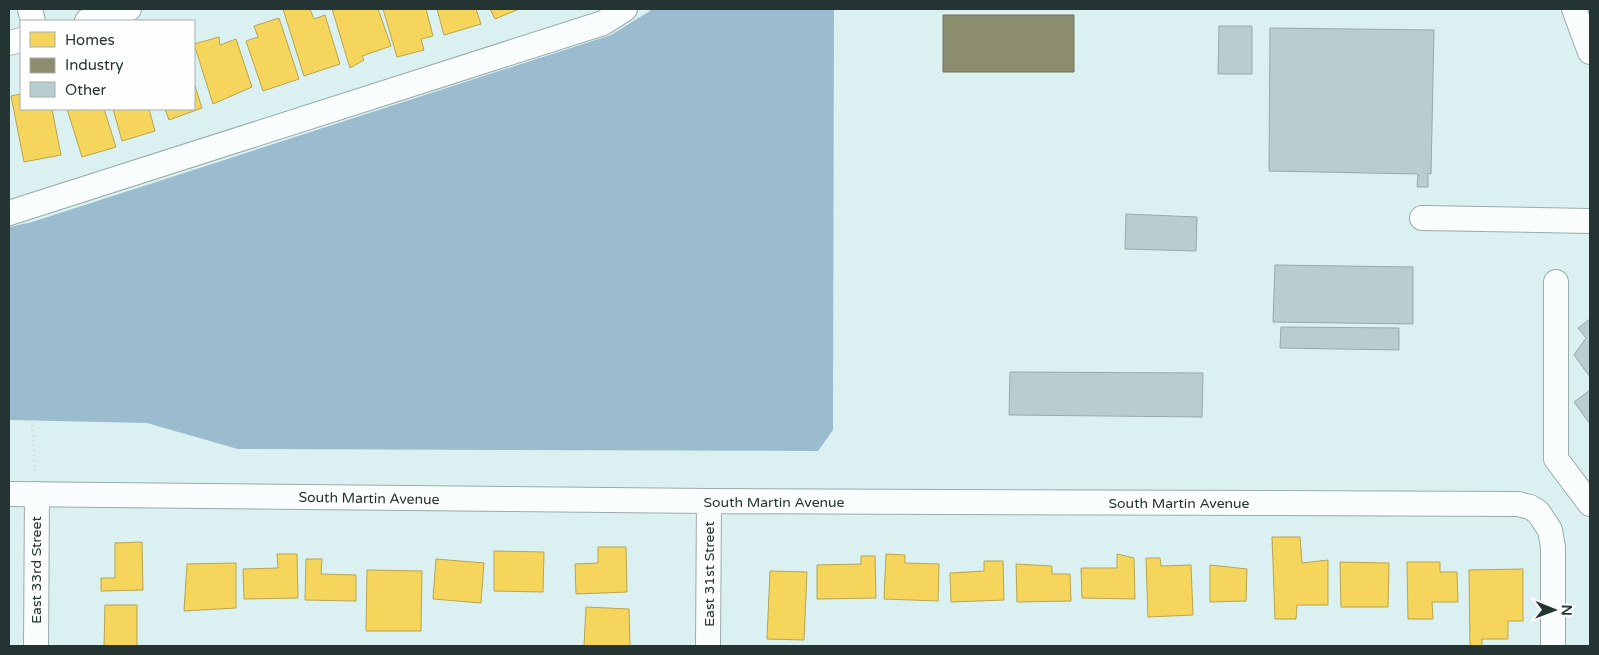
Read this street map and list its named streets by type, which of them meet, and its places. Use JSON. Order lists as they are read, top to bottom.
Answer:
{
  "streets": {
    "street": ["South Martin Avenue", "East 33rd Street", "East 31st Street"]
  },
  "crossings": [
    ["South Martin Avenue", "East 33rd Street"],
    ["South Martin Avenue", "East 31st Street"]
  ],
  "legend": ["Homes", "Industry", "Other"],
  "north": "right"
}
